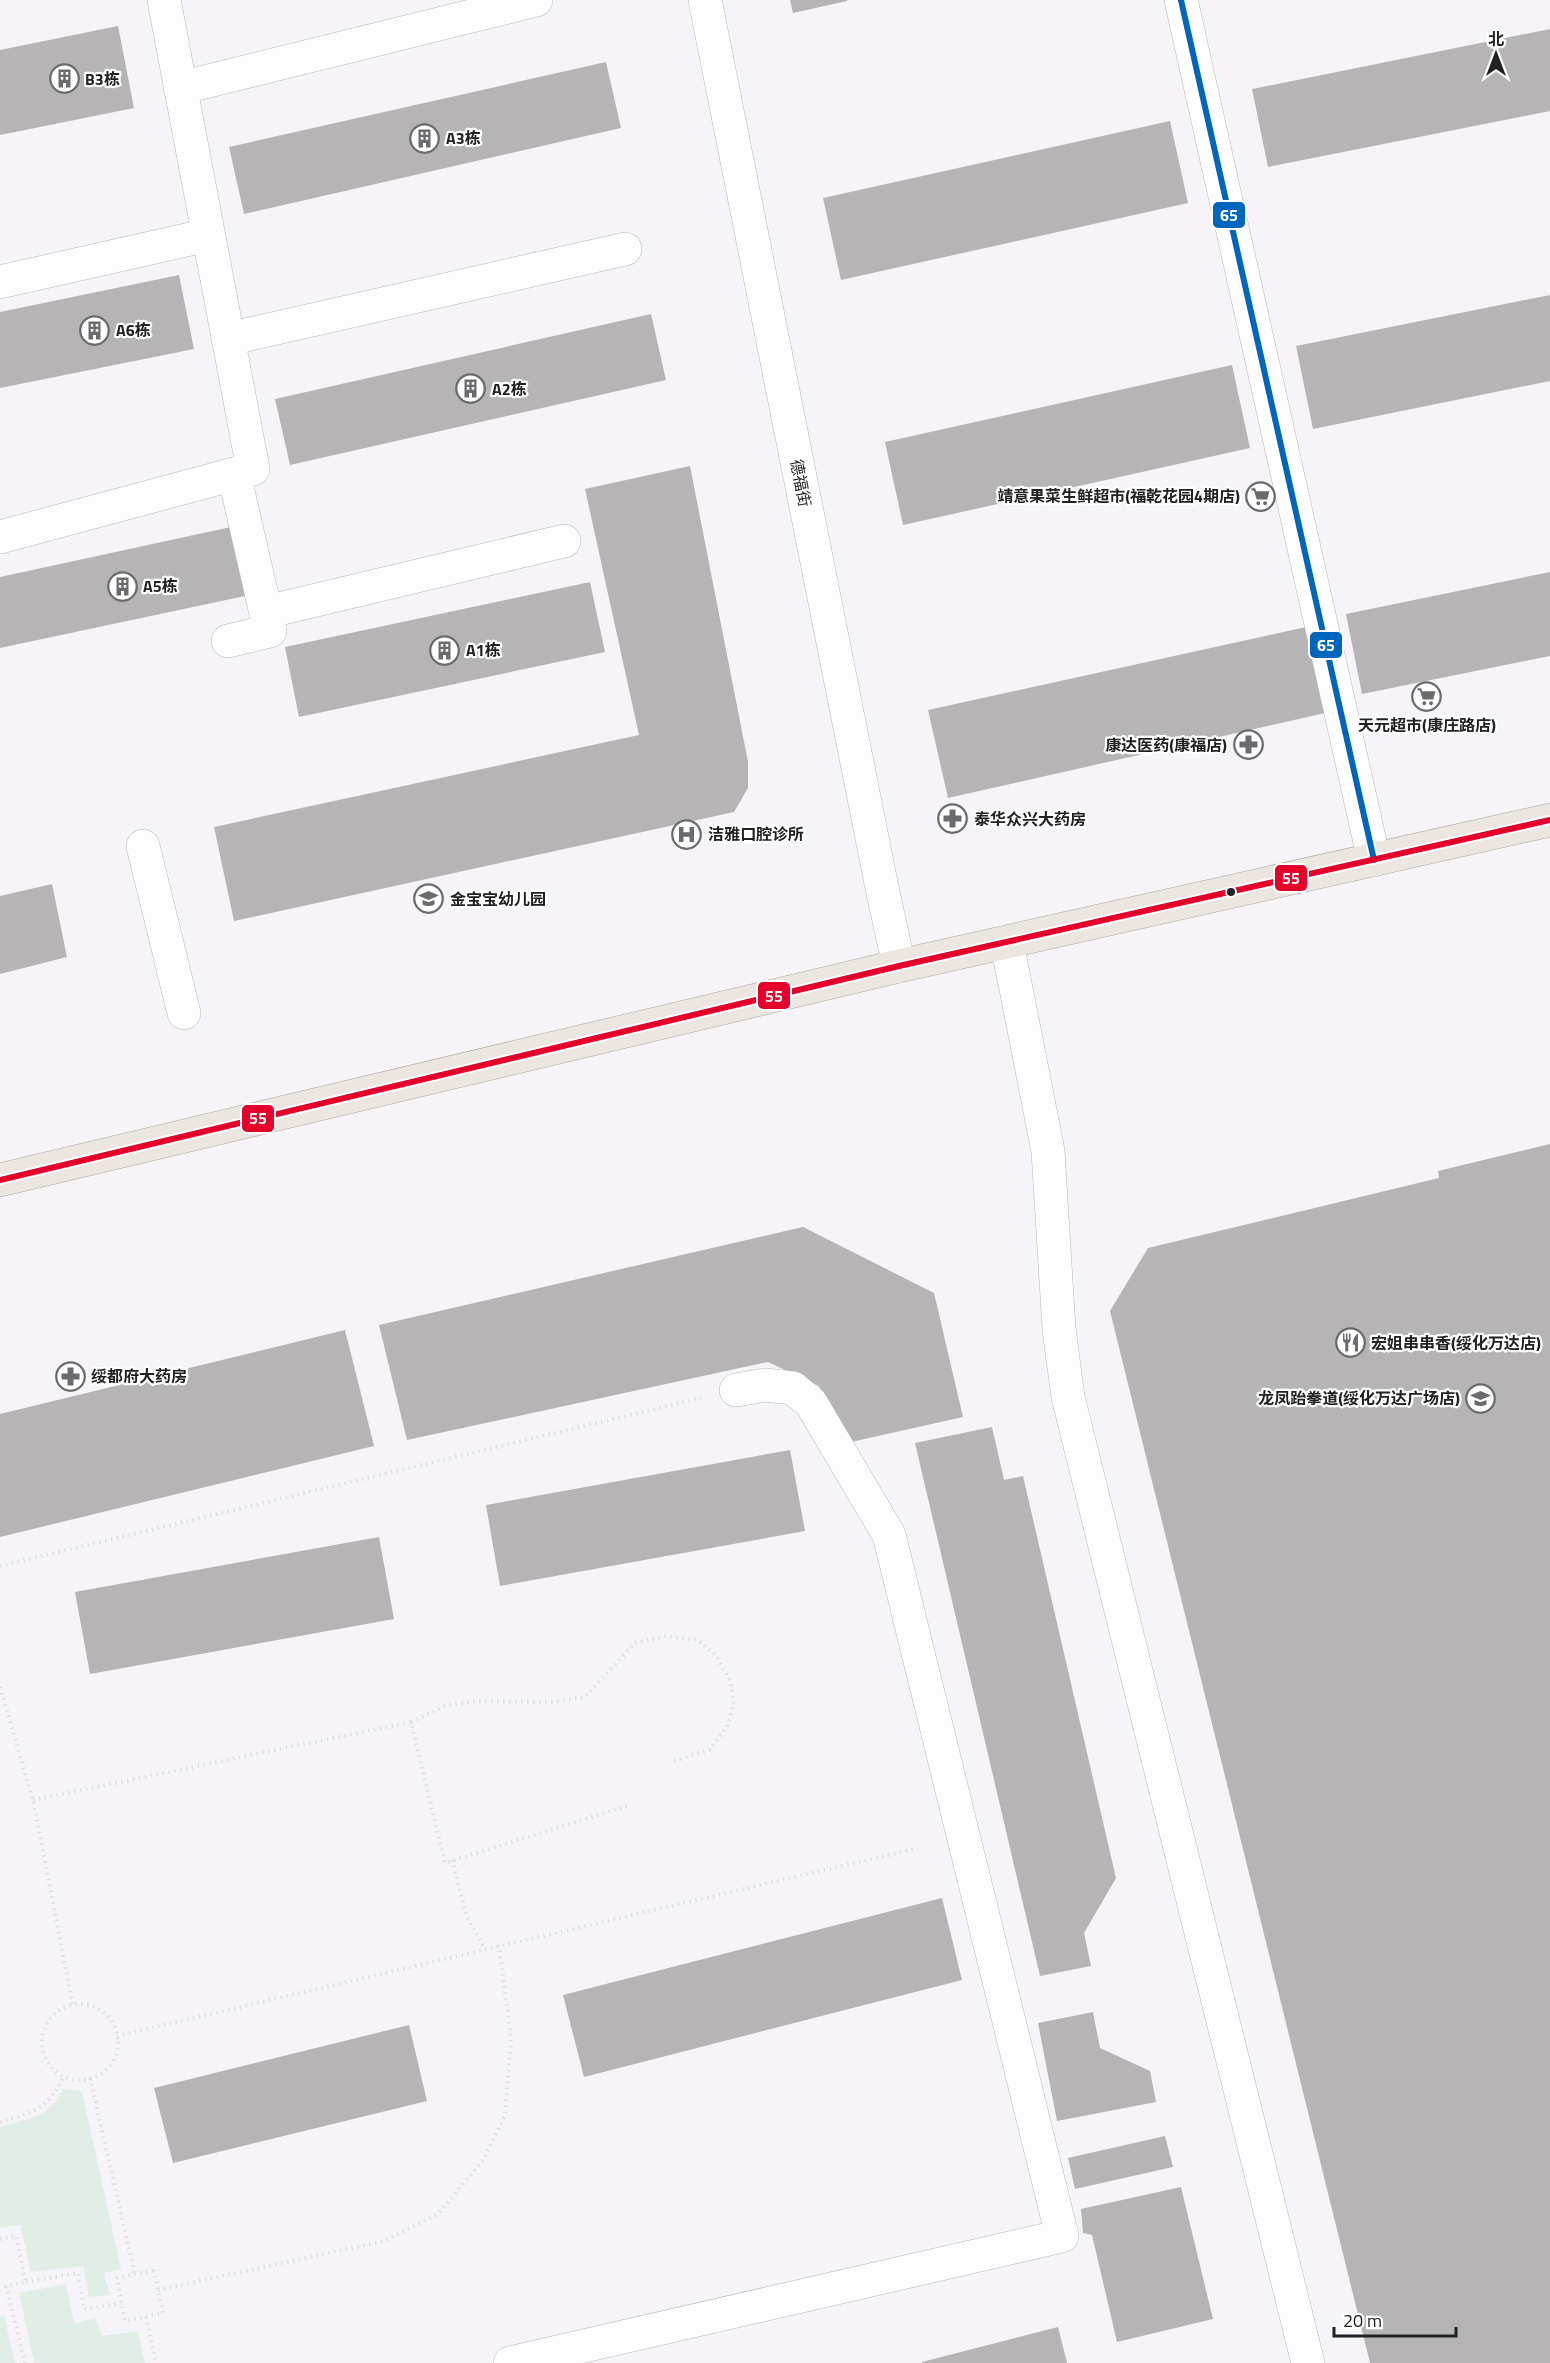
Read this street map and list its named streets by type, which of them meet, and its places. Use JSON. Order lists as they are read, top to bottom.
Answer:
{
  "streets": {
    "street": ["德福街"]
  },
  "places": {
    "building": [
      "B3栋",
      "A3栋",
      "A6栋",
      "A2栋",
      "A5栋",
      "A1栋"
    ],
    "supermarket": ["靖意果菜生鲜超市(福乾花园4期店)", "天元超市(康庄路店)"],
    "pharmacy": ["康达医药(康福店)", "泰华众兴大药房", "绥都府大药房"],
    "hospital": ["洁雅口腔诊所"],
    "school or university": ["金宝宝幼儿园", "龙凤跆拳道(绥化万达广场店)"],
    "restaurant": ["宏姐串串香(绥化万达店)"]
  },
  "lines": ["transit line 65", "transit line 55"],
  "scale_bar": "20 m",
  "north": "top"
}
